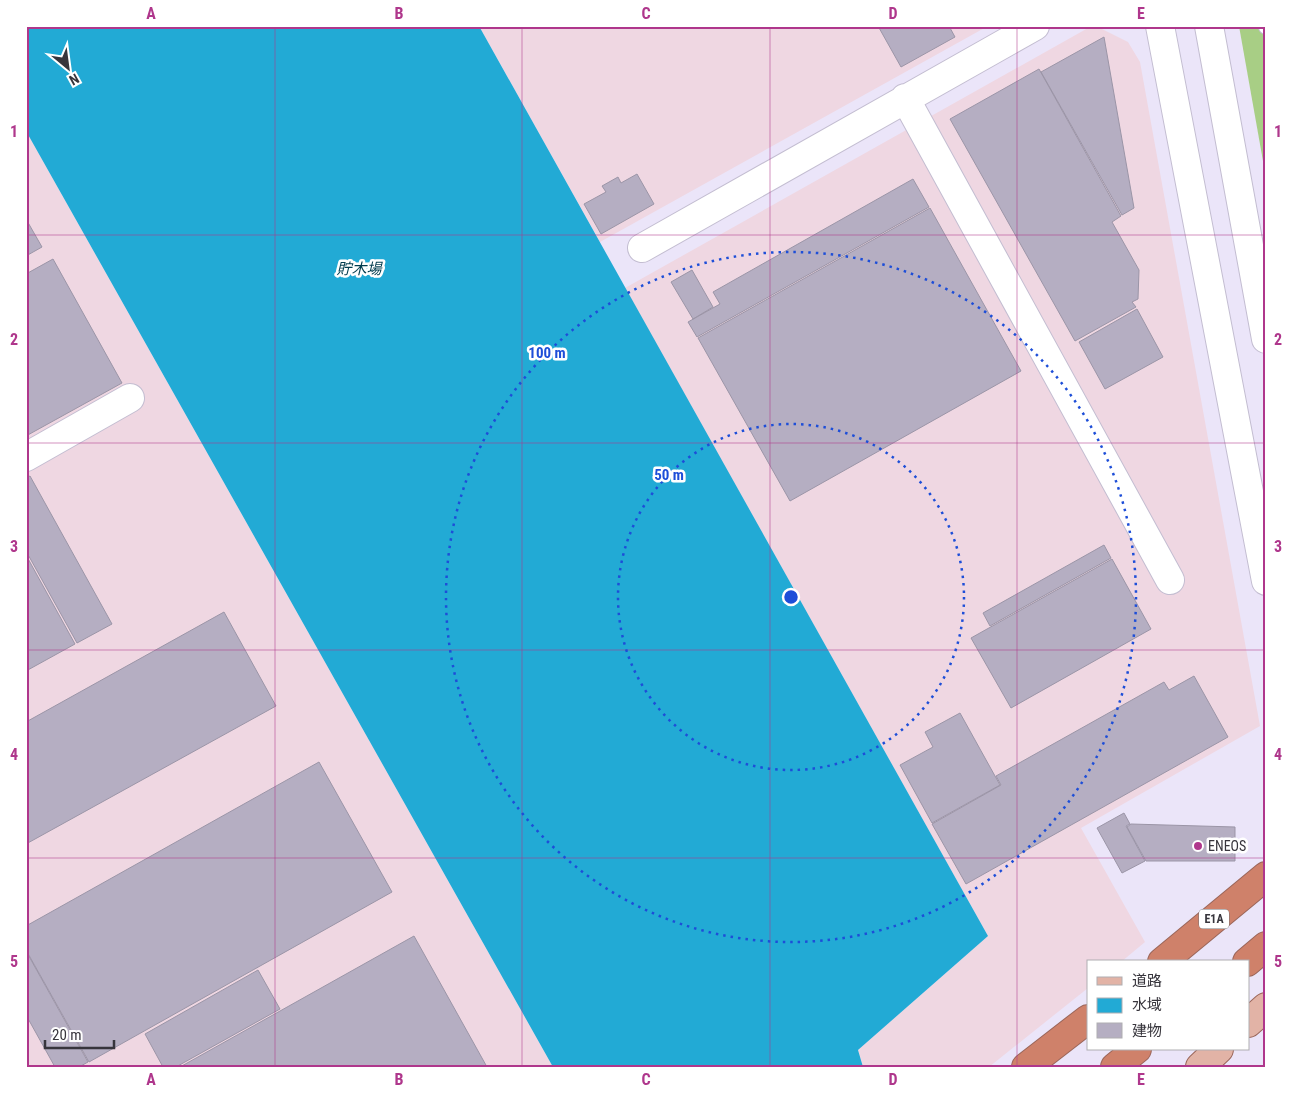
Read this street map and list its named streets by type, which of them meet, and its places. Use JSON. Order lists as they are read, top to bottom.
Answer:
{
  "streets": {
    "highway": ["E1A"]
  },
  "water": ["貯木場"],
  "places": ["ENEOS"],
  "legend": ["道路", "水域", "建物"],
  "scale_bar": "20 m",
  "north": "bottom right",
  "grid": {
    "columns": [
      "A",
      "B",
      "C",
      "D",
      "E"
    ],
    "rows": [
      "1",
      "2",
      "3",
      "4",
      "5"
    ]
  },
  "rings": ["100 m", "50 m"]
}
